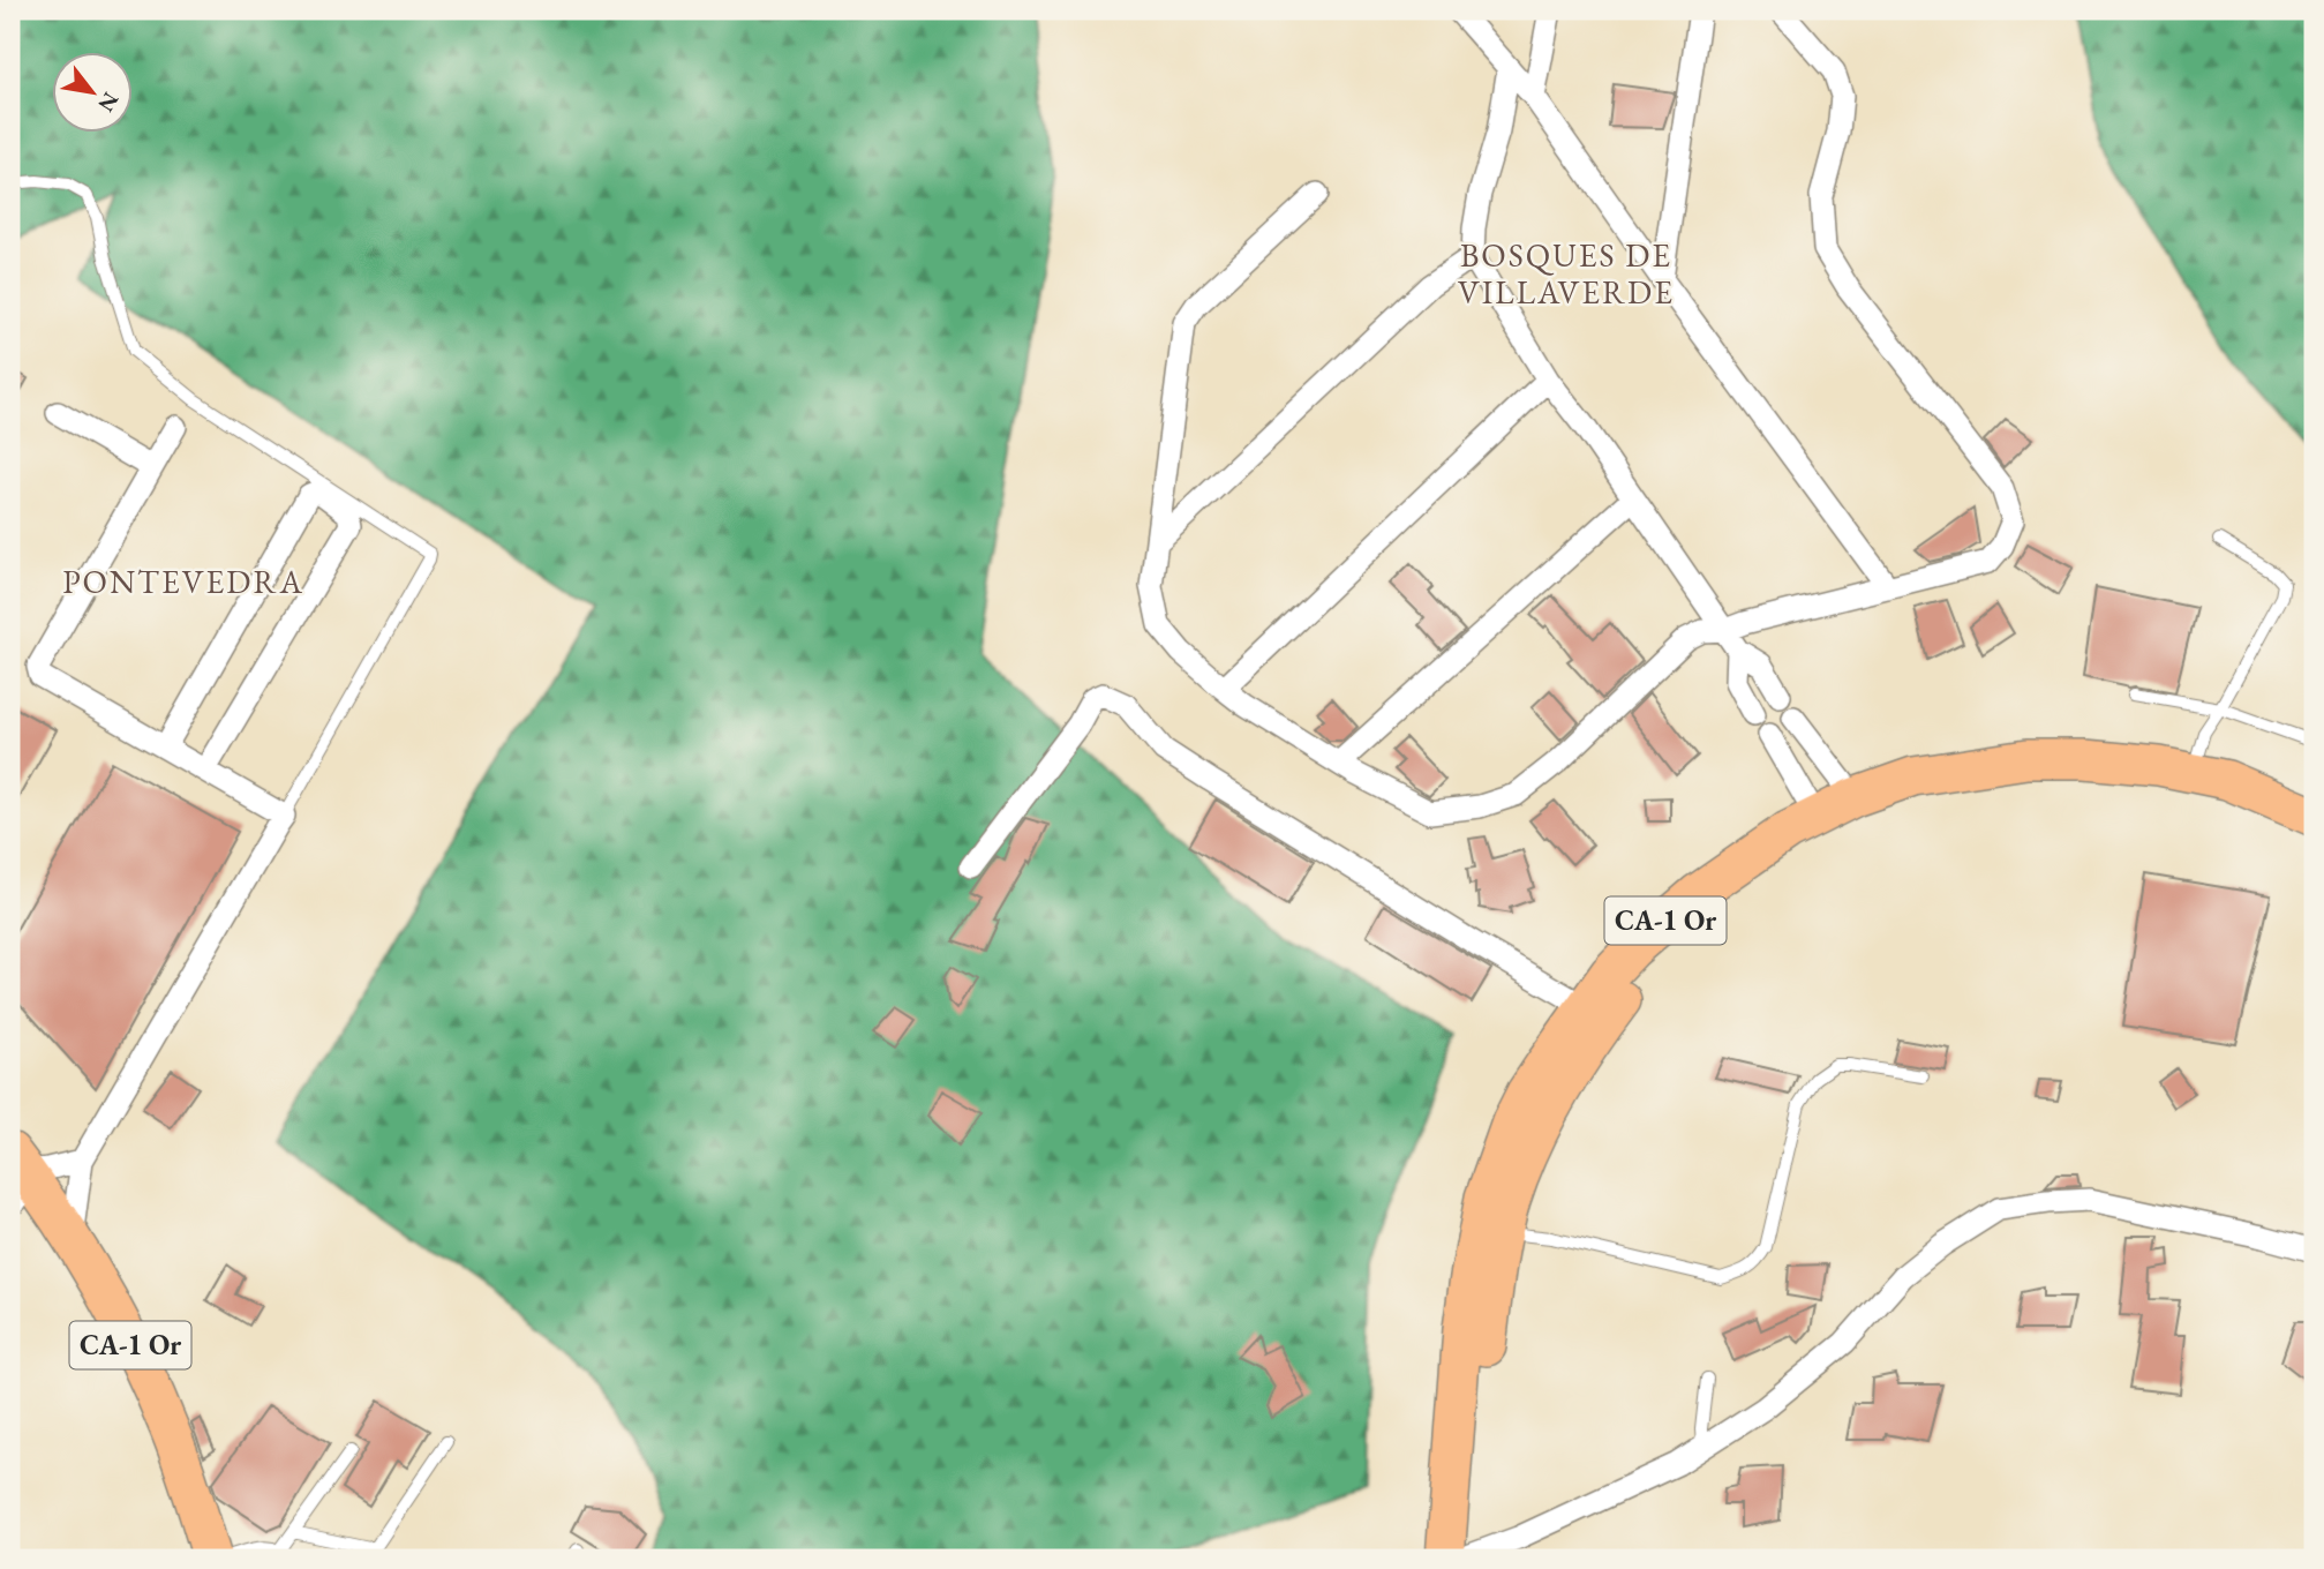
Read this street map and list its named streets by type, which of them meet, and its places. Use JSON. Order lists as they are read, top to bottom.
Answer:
{
  "streets": {
    "highway": ["CA-1 Or"]
  },
  "districts": ["BOSQUES DE VILLAVERDE", "PONTEVEDRA"],
  "north": "bottom right"
}
